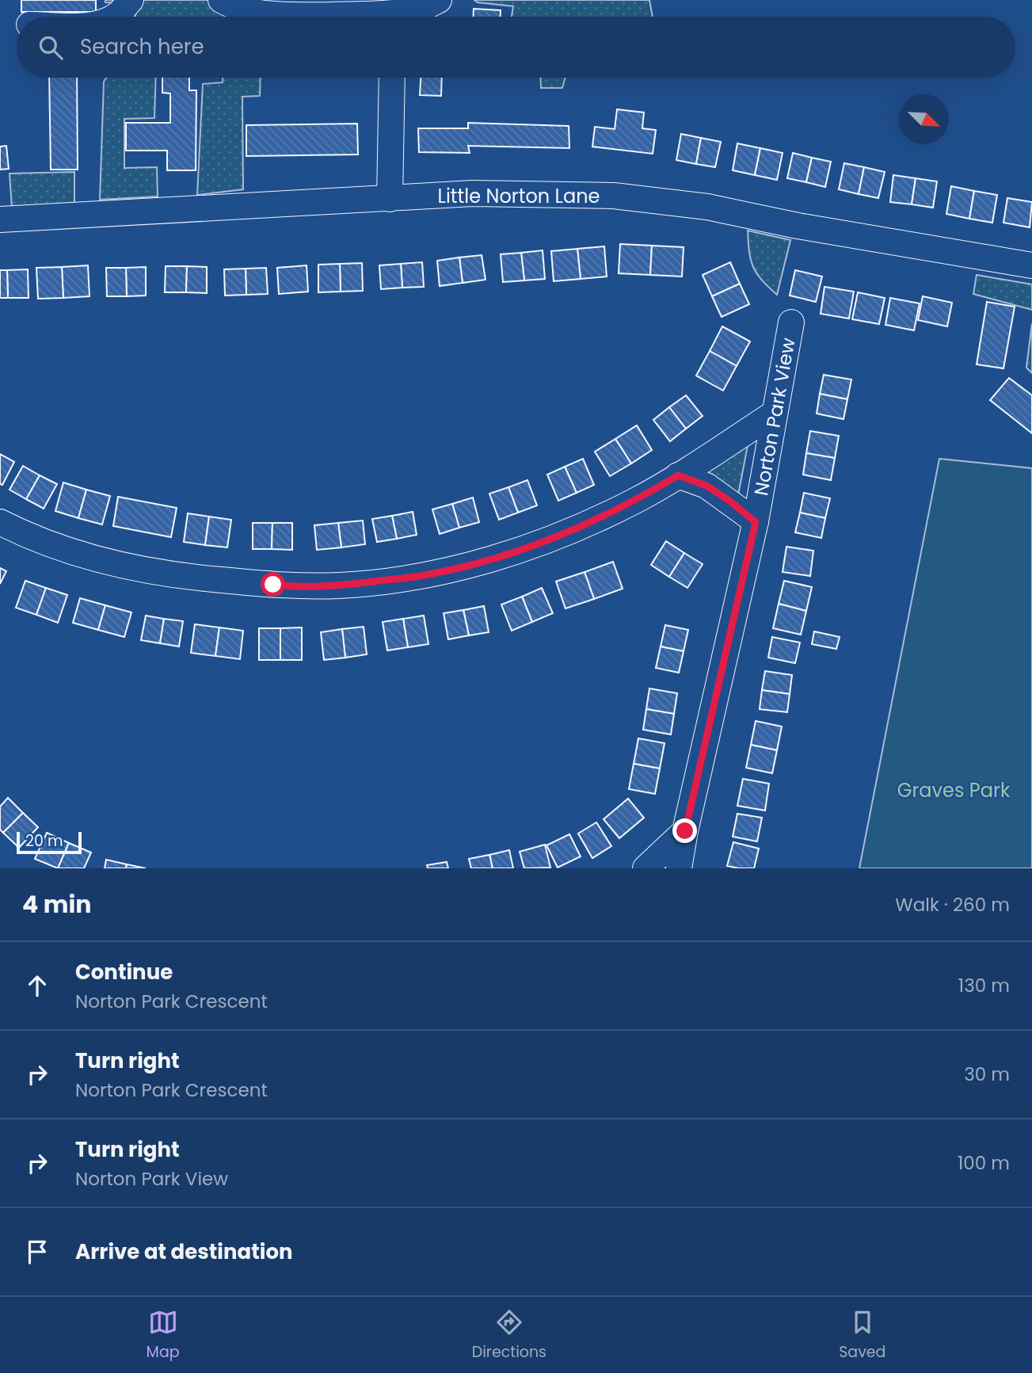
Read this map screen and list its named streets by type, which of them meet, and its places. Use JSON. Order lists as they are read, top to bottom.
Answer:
{
  "streets": {
    "street": ["Little Norton Lane", "Norton Park View"]
  },
  "parks": ["Graves Park"],
  "scale_bar": "20 m",
  "north": "bottom right",
  "page": {
    "search": "Search here",
    "scale": "20 m",
    "heading": ["4 min", "Walk · 260 m"],
    "list": [
      ["Continue", "Norton Park Crescent", "130 m"],
      ["Turn right", "Norton Park Crescent", "30 m"],
      ["Turn right", "Norton Park View", "100 m"],
      "Arrive at destination"
    ],
    "nav": ["Map", "Directions", "Saved"]
  }
}
